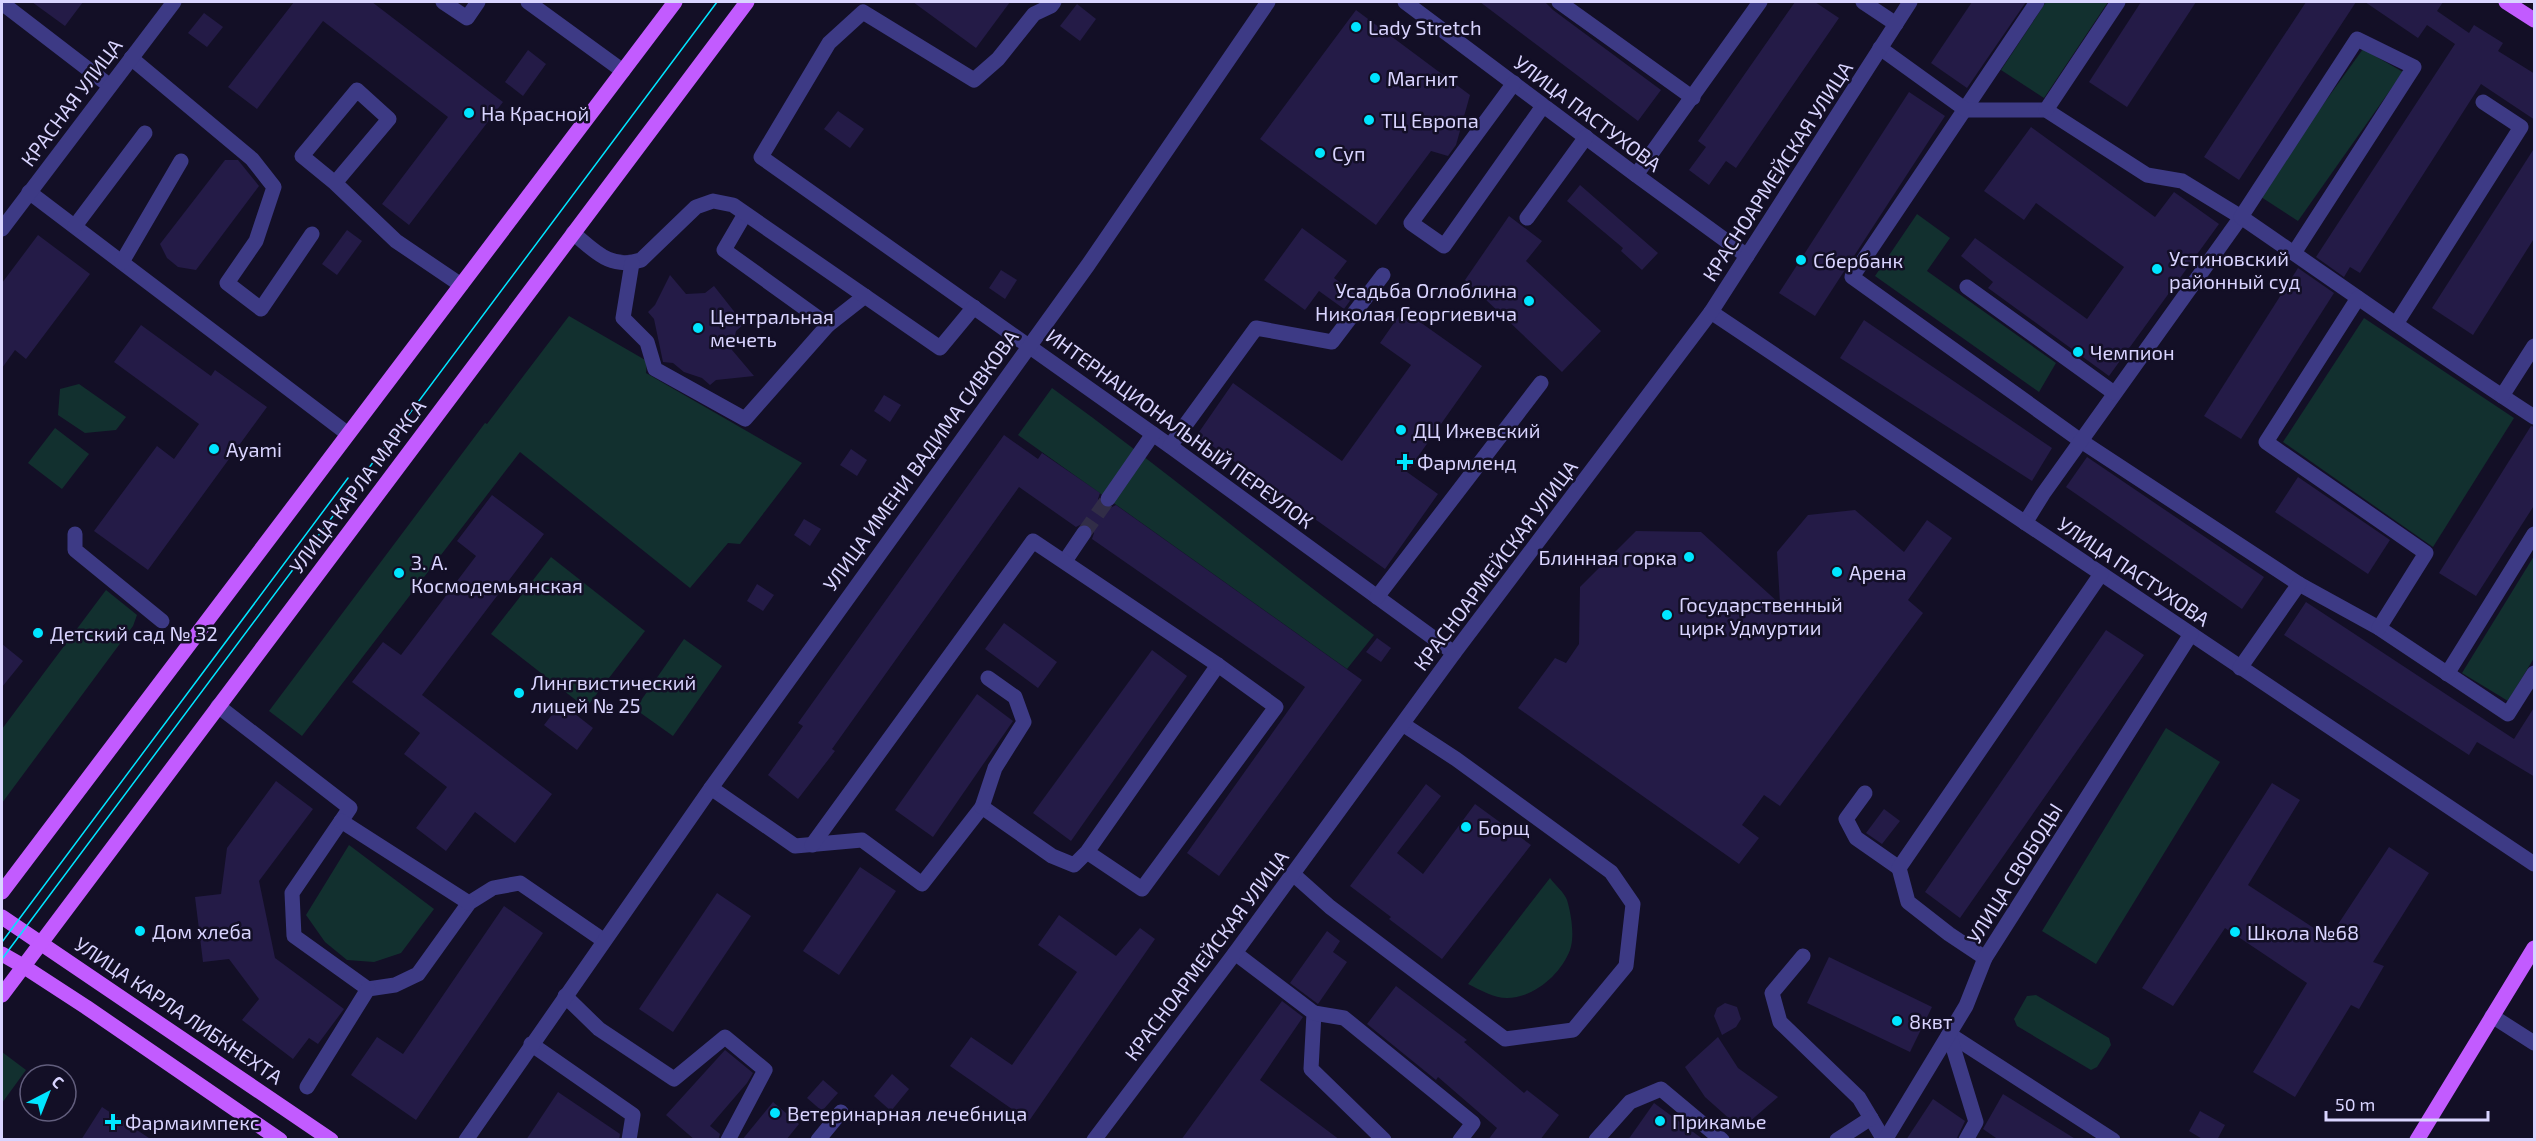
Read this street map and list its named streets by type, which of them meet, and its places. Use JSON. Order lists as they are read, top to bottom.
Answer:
{
  "streets": {
    "main road": ["УЛИЦА КАРЛА МАРКСА", "УЛИЦА КАРЛА ЛИБКНЕХТА"],
    "street": [
      "КРАСНАЯ УЛИЦА",
      "УЛИЦА ПАСТУХОВА",
      "КРАСНОАРМЕЙСКАЯ УЛИЦА",
      "ИНТЕРНАЦИОНАЛЬНЫЙ ПЕРЕУЛОК",
      "УЛИЦА ИМЕНИ ВАДИМА СИВКОВА",
      "УЛИЦА СВОБОДЫ"
    ]
  },
  "crossings": [
    ["УЛИЦА ПАСТУХОВА", "КРАСНОАРМЕЙСКАЯ УЛИЦА"],
    ["УЛИЦА ПАСТУХОВА", "УЛИЦА СВОБОДЫ"],
    ["КРАСНОАРМЕЙСКАЯ УЛИЦА", "ИНТЕРНАЦИОНАЛЬНЫЙ ПЕРЕУЛОК"],
    ["ИНТЕРНАЦИОНАЛЬНЫЙ ПЕРЕУЛОК", "УЛИЦА ИМЕНИ ВАДИМА СИВКОВА"],
    ["УЛИЦА КАРЛА МАРКСА", "УЛИЦА КАРЛА ЛИБКНЕХТА"]
  ],
  "places": {
    "other": [
      "Lady Stretch",
      "Магнит",
      "На Красной",
      "ТЦ Европа",
      "Суп",
      "Сбербанк",
      "Устиновский районный суд",
      "Усадьба Оглоблина Николая Георгиевича",
      "Центральная мечеть",
      "Чемпион",
      "ДЦ Ижевский",
      "Ayami",
      "Блинная горка",
      "Арена",
      "З. А. Космодемьянская",
      "Государственный цирк Удмуртии",
      "Детский сад № 32",
      "Лингвистический лицей № 25",
      "Борщ",
      "Дом хлеба",
      "Школа №68",
      "8квт",
      "Ветеринарная лечебница",
      "Прикамье"
    ],
    "health": ["Фармленд", "Фармаимпекс"]
  },
  "scale_bar": "50 m",
  "north": "top right"
}
